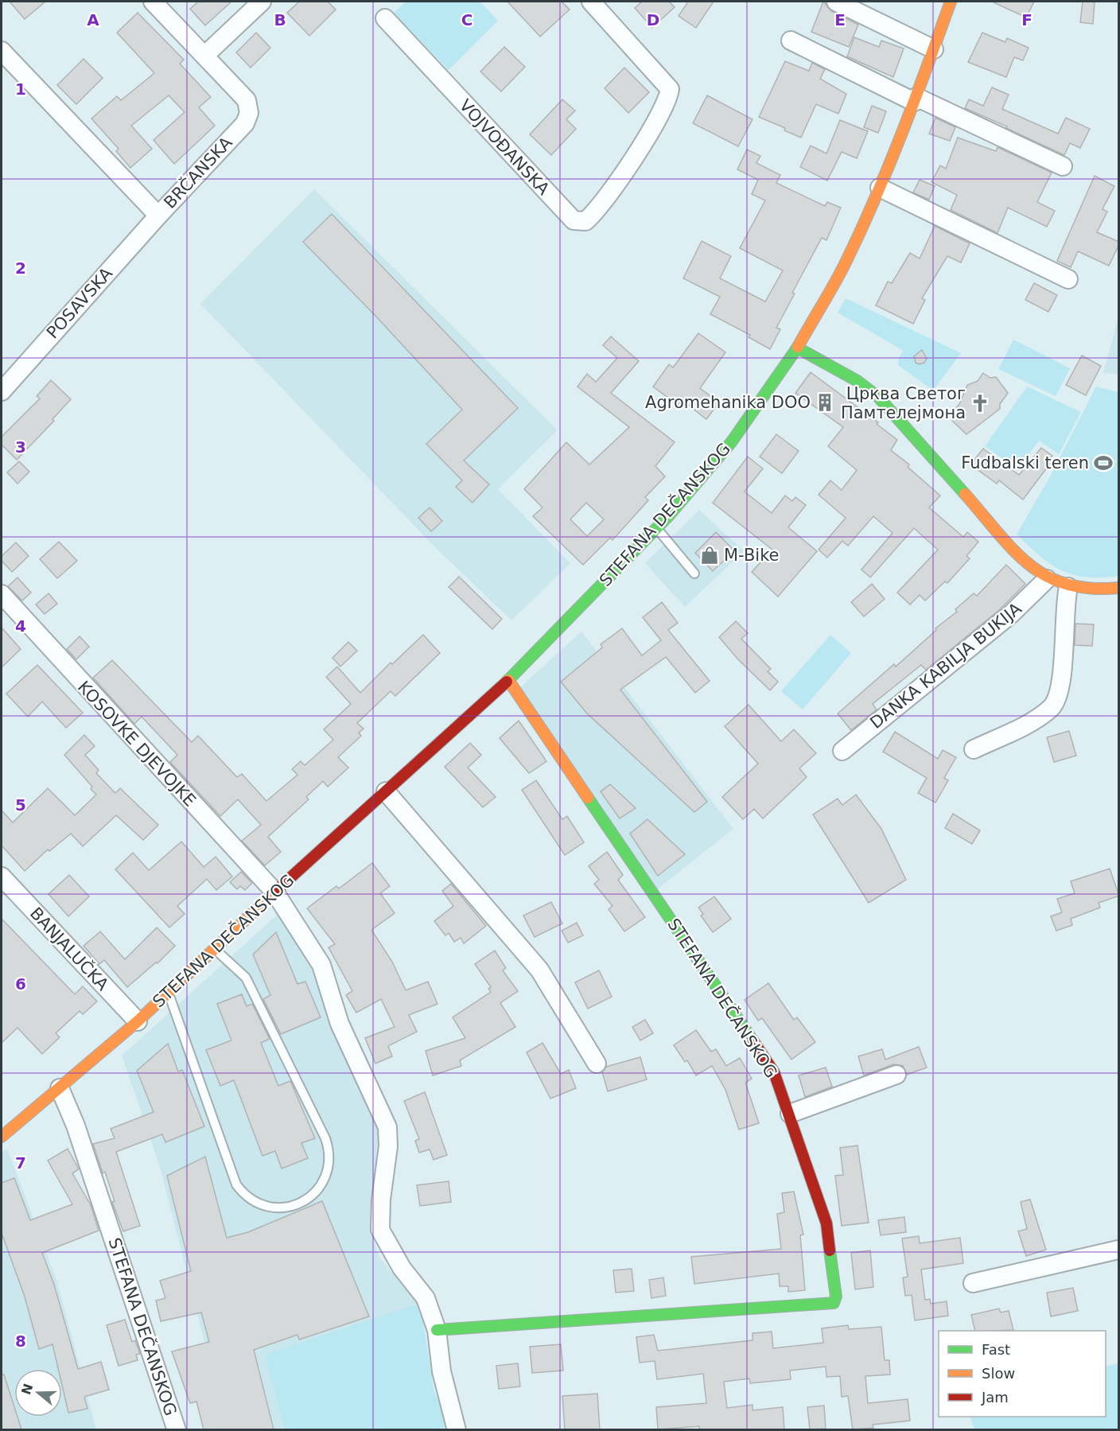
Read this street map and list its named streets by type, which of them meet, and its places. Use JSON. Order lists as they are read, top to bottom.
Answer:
{
  "streets": {
    "street": [
      "VOJVOĐANSKA",
      "BRČANSKA",
      "POSAVSKA",
      "STEFANA DEČANSKOG",
      "DANKA KABILJA BUKIJA",
      "KOSOVKE DJEVOJKE",
      "BANJALUČKA"
    ]
  },
  "crossings": [
    ["BRČANSKA", "POSAVSKA"],
    ["STEFANA DEČANSKOG", "KOSOVKE DJEVOJKE"],
    ["STEFANA DEČANSKOG", "BANJALUČKA"]
  ],
  "places": {
    "building": ["Agromehanika DOO"],
    "church": ["Црква Светог Памтелејмона"],
    "sports": ["Fudbalski teren"],
    "shop": ["M-Bike"]
  },
  "legend": ["Fast", "Slow", "Jam"],
  "north": "left",
  "grid": {
    "columns": [
      "A",
      "B",
      "C",
      "D",
      "E",
      "F"
    ],
    "rows": [
      "1",
      "2",
      "3",
      "4",
      "5",
      "6",
      "7",
      "8"
    ]
  }
}
